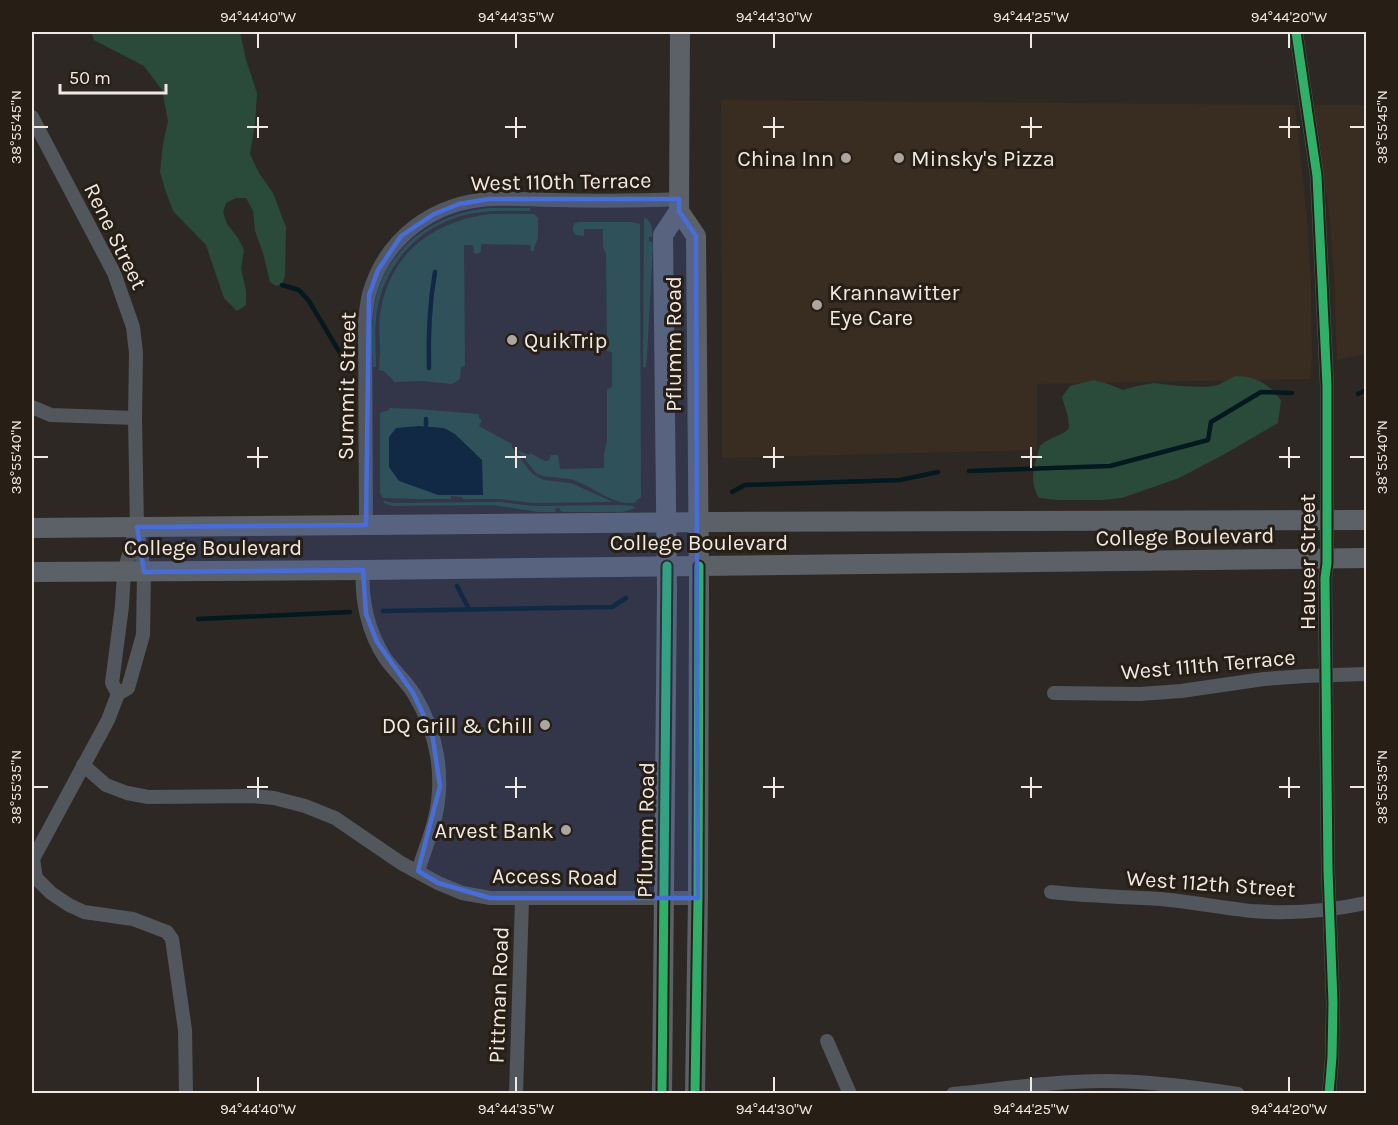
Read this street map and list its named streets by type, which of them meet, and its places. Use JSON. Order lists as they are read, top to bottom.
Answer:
{
  "streets": {
    "main road": ["Pflumm Road", "College Boulevard"],
    "street": [
      "West 110th Terrace",
      "Rene Street",
      "Summit Street",
      "Hauser Street",
      "West 111th Terrace",
      "Access Road",
      "West 112th Street",
      "Pittman Road"
    ]
  },
  "crossings": [
    ["West 110th Terrace", "Pflumm Road"],
    ["West 110th Terrace", "Summit Street"],
    ["Rene Street", "College Boulevard"],
    ["Rene Street", "Access Road"],
    ["Pflumm Road", "College Boulevard"],
    ["Pflumm Road", "Access Road"],
    ["Summit Street", "College Boulevard"],
    ["College Boulevard", "Hauser Street"],
    ["Hauser Street", "West 111th Terrace"],
    ["Hauser Street", "West 112th Street"],
    ["Access Road", "Pittman Road"]
  ],
  "places": [
    "China Inn",
    "Minsky's Pizza",
    "Krannawitter Eye Care",
    "QuikTrip",
    "DQ Grill & Chill",
    "Arvest Bank"
  ],
  "scale_bar": "50 m",
  "coordinates": [
    "94°44'40\"W",
    "94°44'35\"W",
    "94°44'30\"W",
    "94°44'25\"W",
    "94°44'20\"W",
    "38°55'45\"N",
    "38°55'40\"N",
    "38°55'35\"N"
  ]
}
